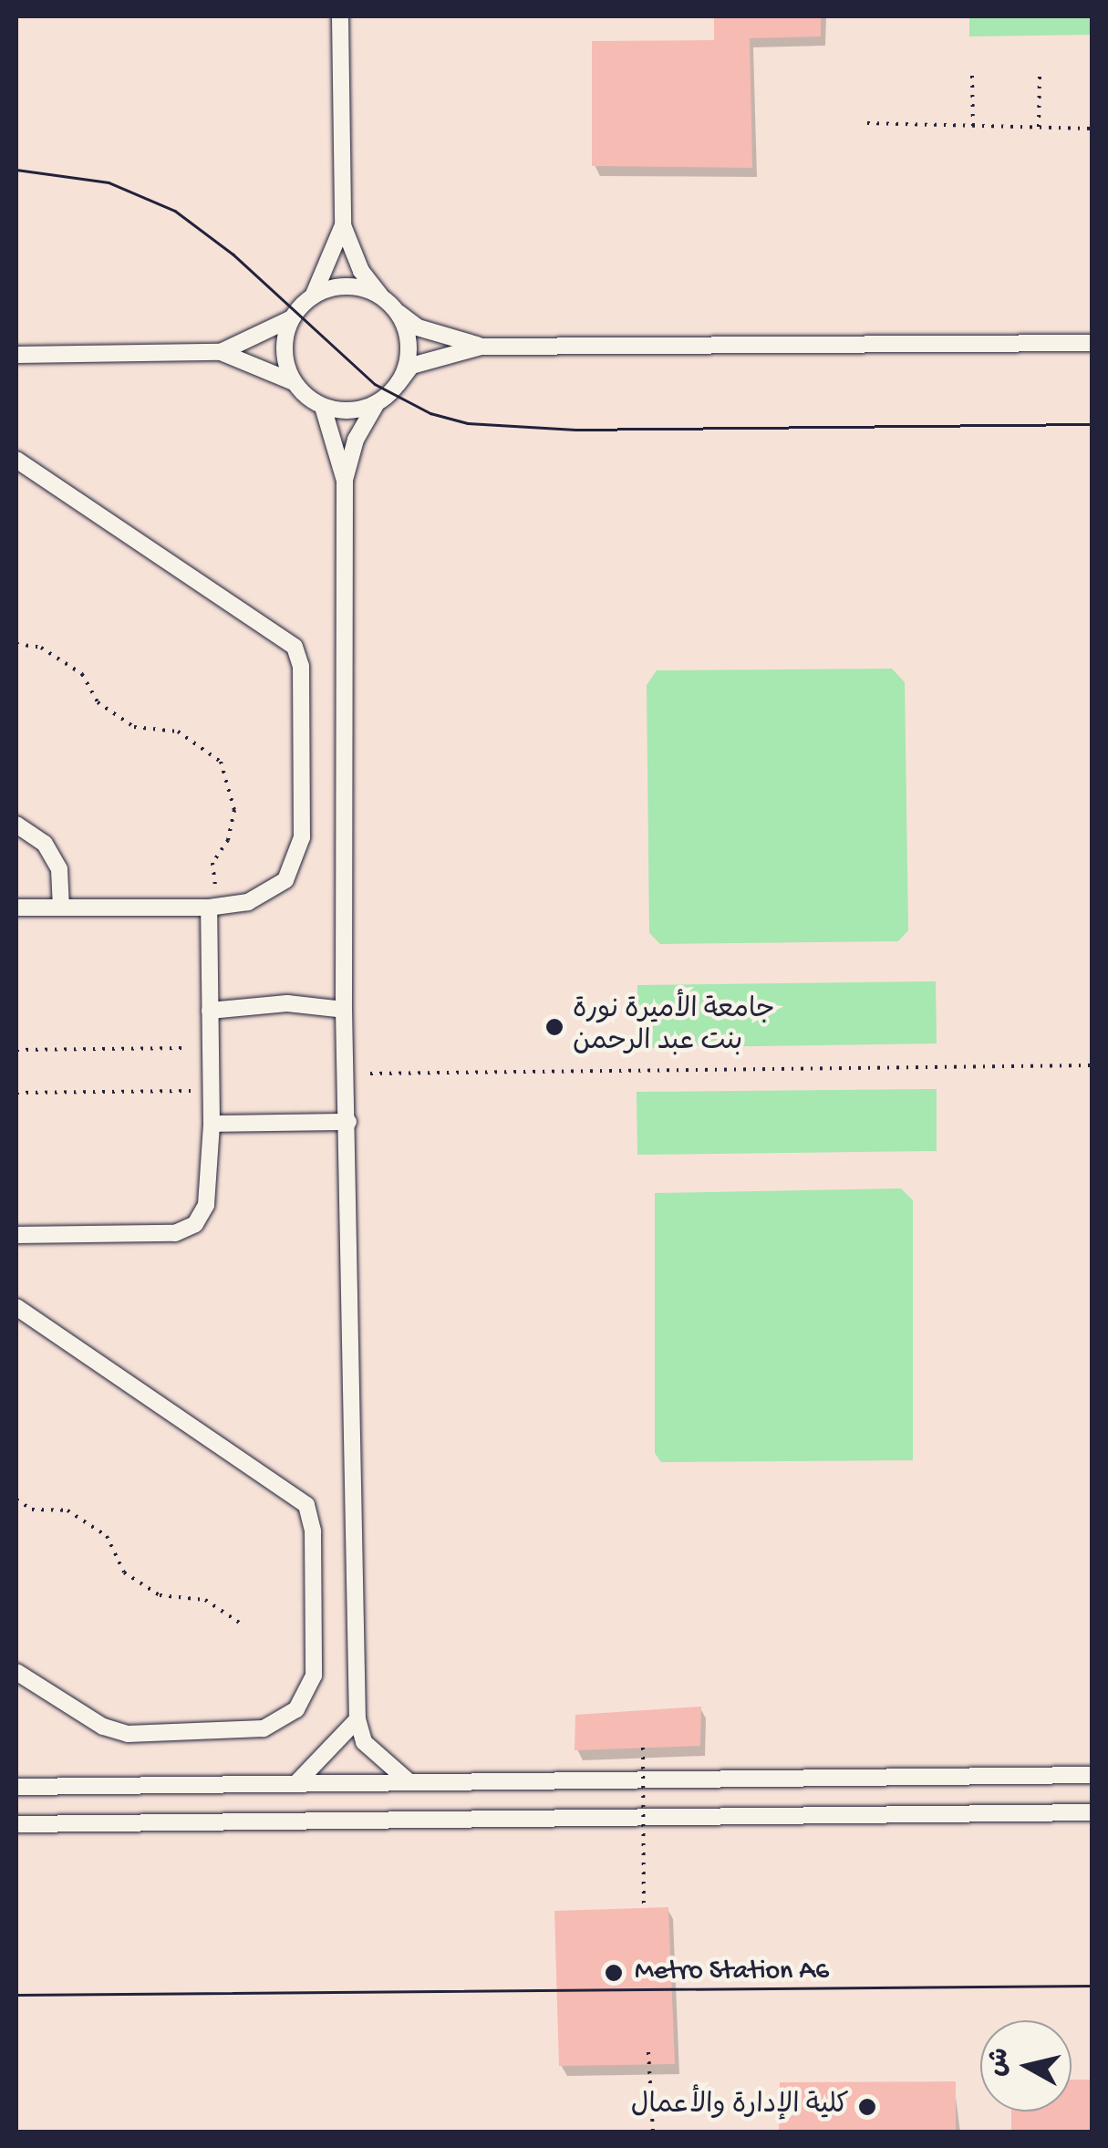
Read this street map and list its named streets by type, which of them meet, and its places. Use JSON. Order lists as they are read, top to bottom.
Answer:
{
  "places": ["جامعة الأميرة نورة بنت عبد الرحمن", "Metro Station A6", "كلية الإدارة والأعمال"],
  "north": "left"
}
